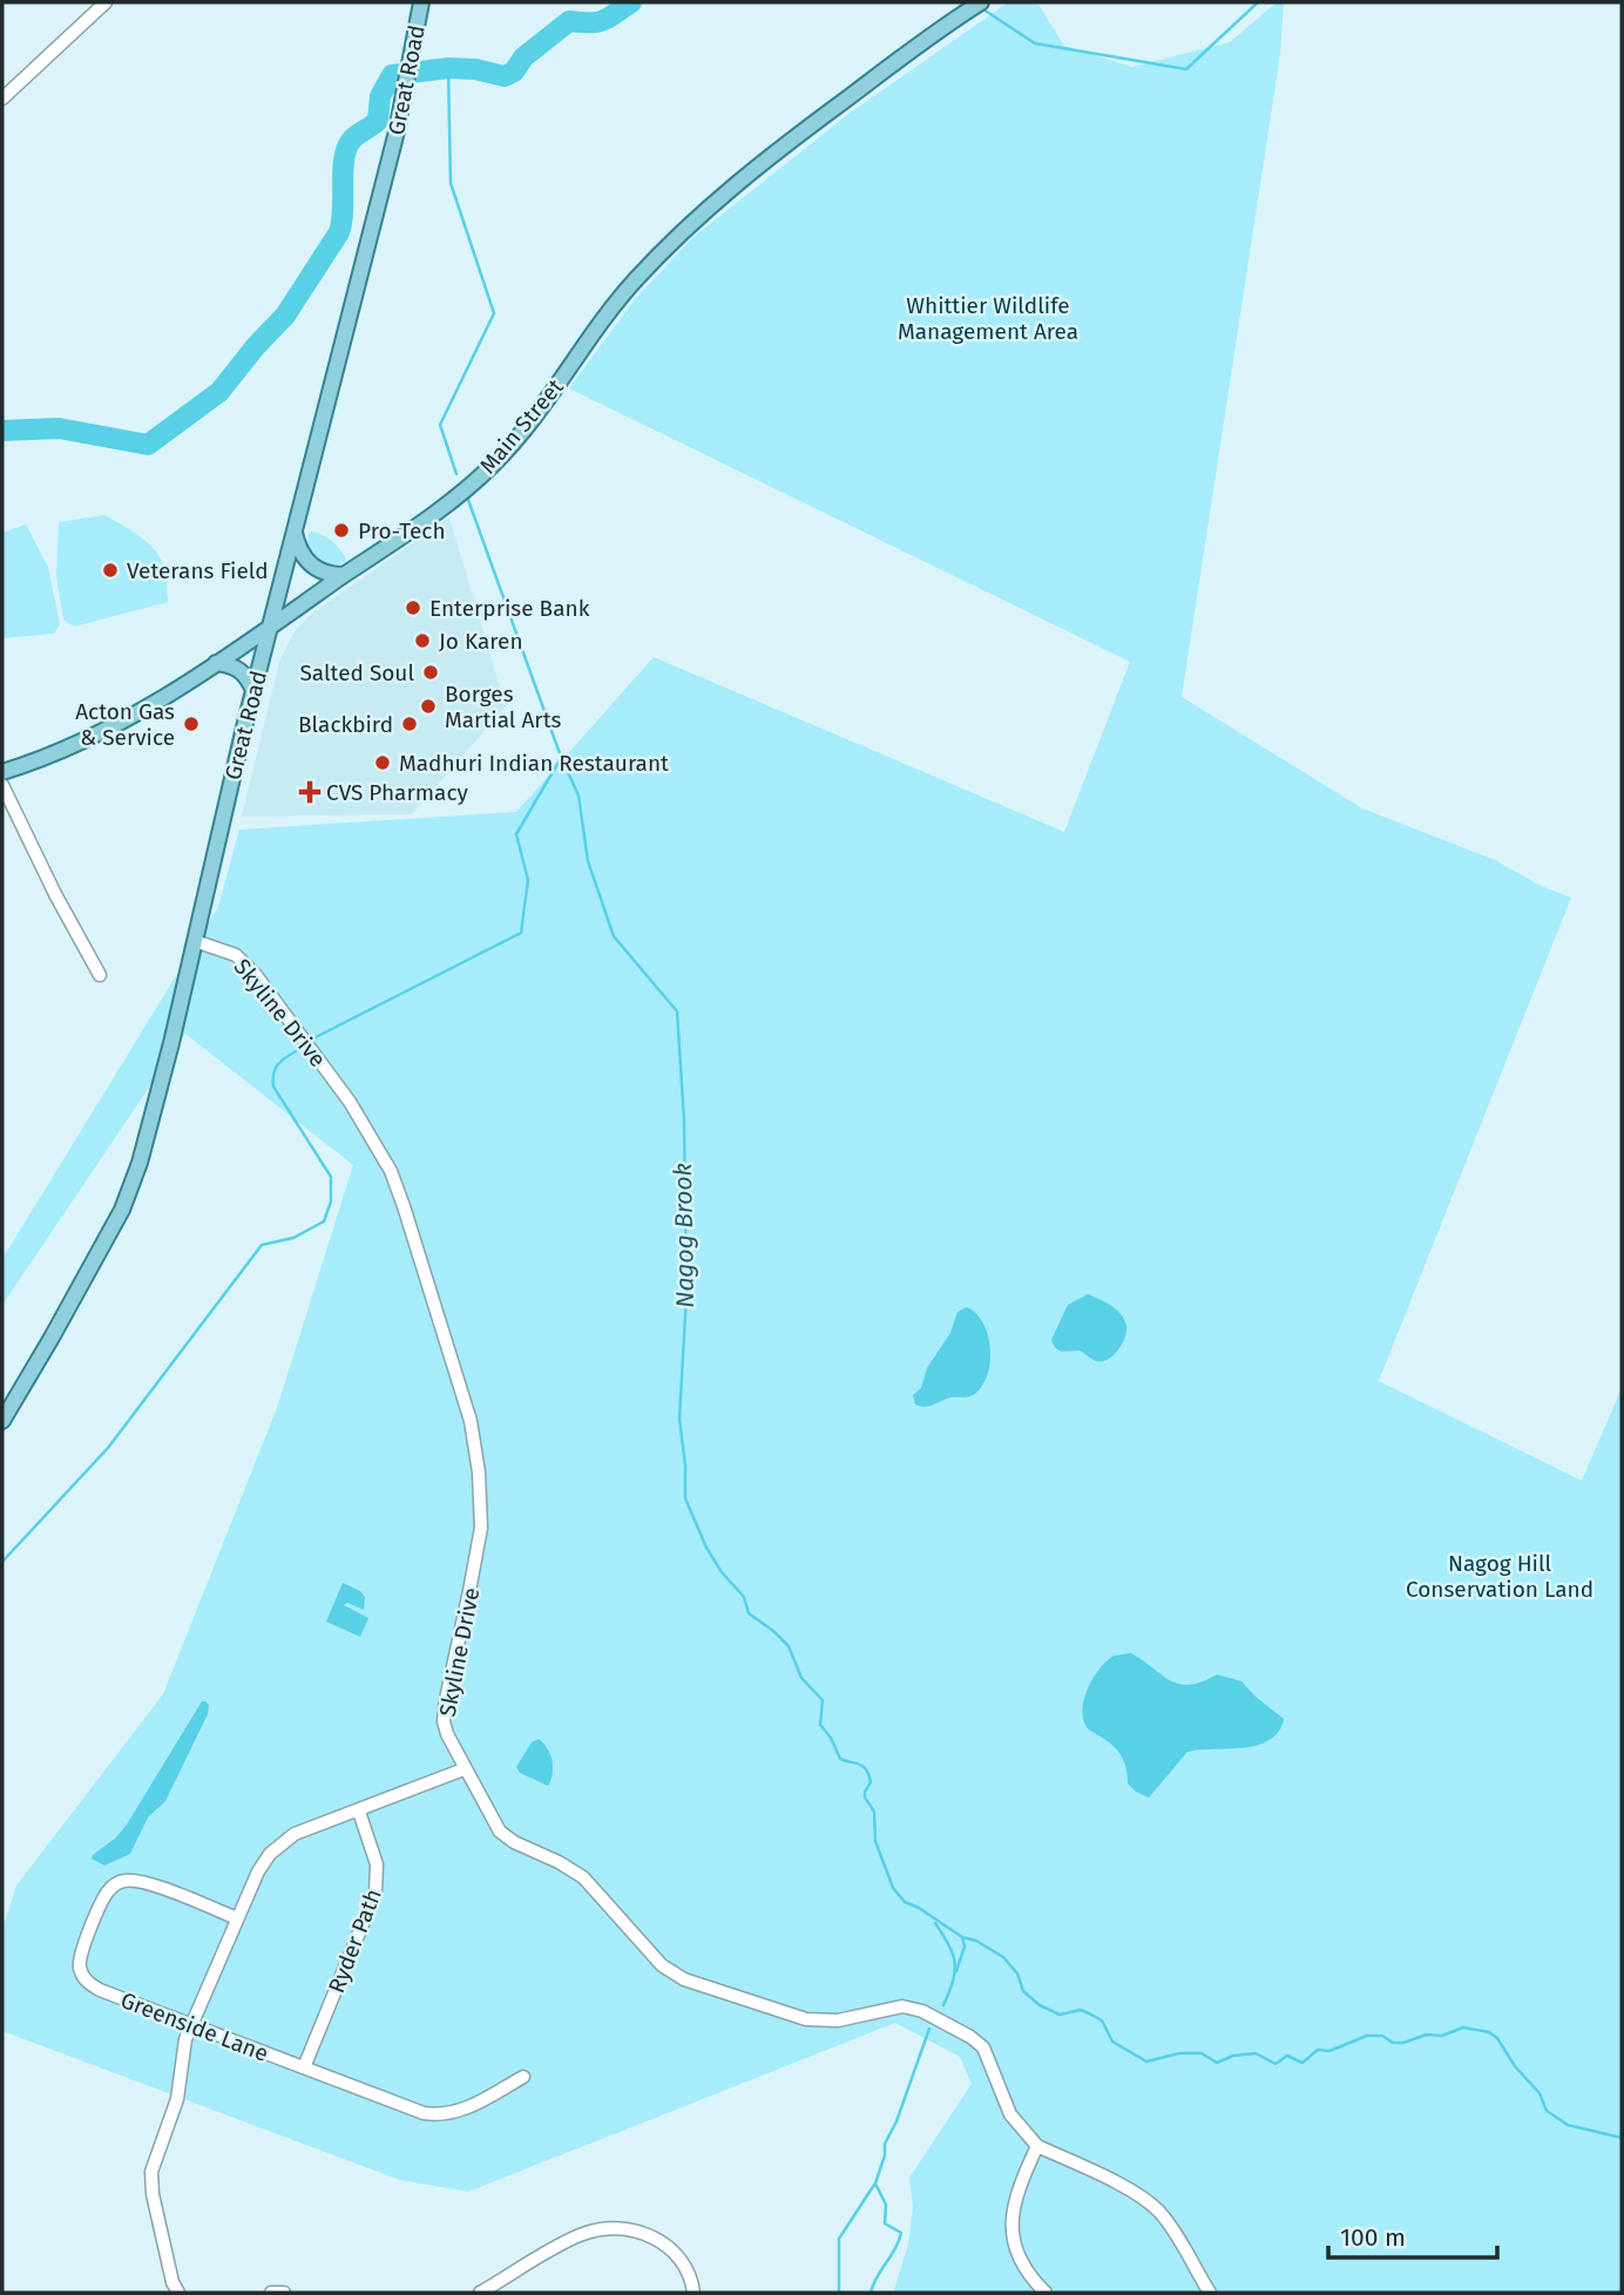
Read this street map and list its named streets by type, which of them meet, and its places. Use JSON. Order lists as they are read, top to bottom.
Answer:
{
  "streets": {
    "main road": ["Great Road", "Main Street"],
    "street": ["Skyline Drive", "Ryder Path", "Greenside Lane"]
  },
  "crossings": [
    ["Great Road", "Main Street"],
    ["Great Road", "Skyline Drive"],
    ["Ryder Path", "Greenside Lane"]
  ],
  "water": ["Nagog Brook"],
  "parks": ["Whittier Wildlife Management Area", "Nagog Hill Conservation Land"],
  "places": {
    "other": [
      "Pro-Tech",
      "Veterans Field",
      "Enterprise Bank",
      "Jo Karen",
      "Salted Soul",
      "Borges Martial Arts",
      "Acton Gas & Service",
      "Blackbird",
      "Madhuri Indian Restaurant"
    ],
    "health": ["CVS Pharmacy"]
  },
  "scale_bar": "100 m"
}
